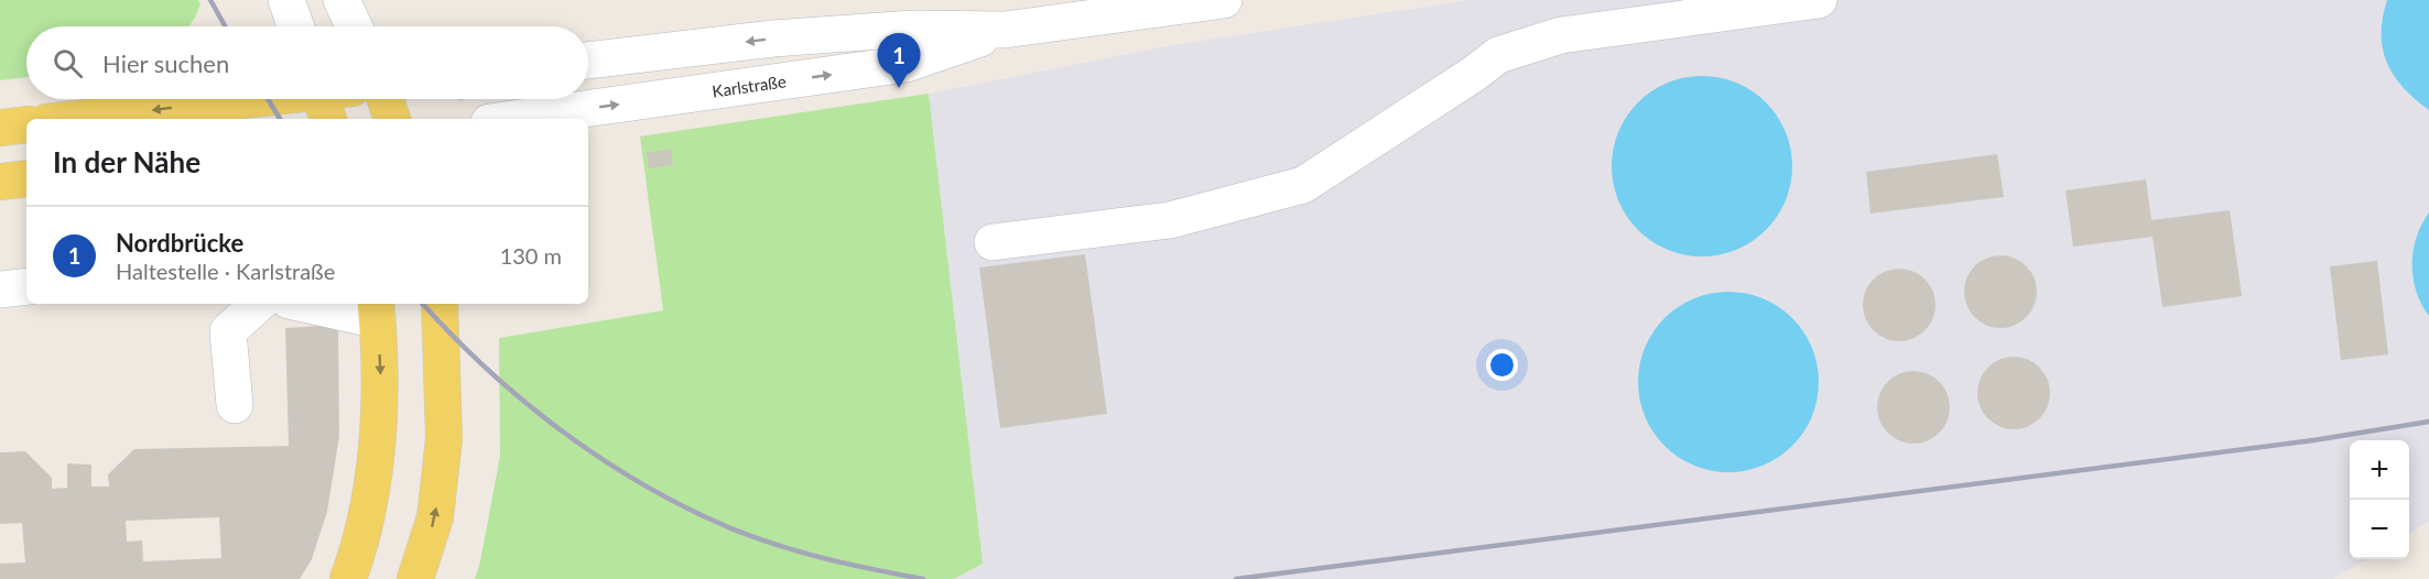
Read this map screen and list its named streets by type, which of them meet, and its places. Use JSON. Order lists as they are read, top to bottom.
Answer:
{
  "streets": {
    "street": ["Karlstraße"]
  },
  "page": {
    "search": "Hier suchen",
    "pins": "1",
    "heading": "In der Nähe",
    "list": [
      {
        "mark": "1",
        "name": "Nordbrücke",
        "note": "Haltestelle · Karlstraße",
        "value": "130 m"
      }
    ],
    "map_buttons": ["+", "−"]
  }
}
